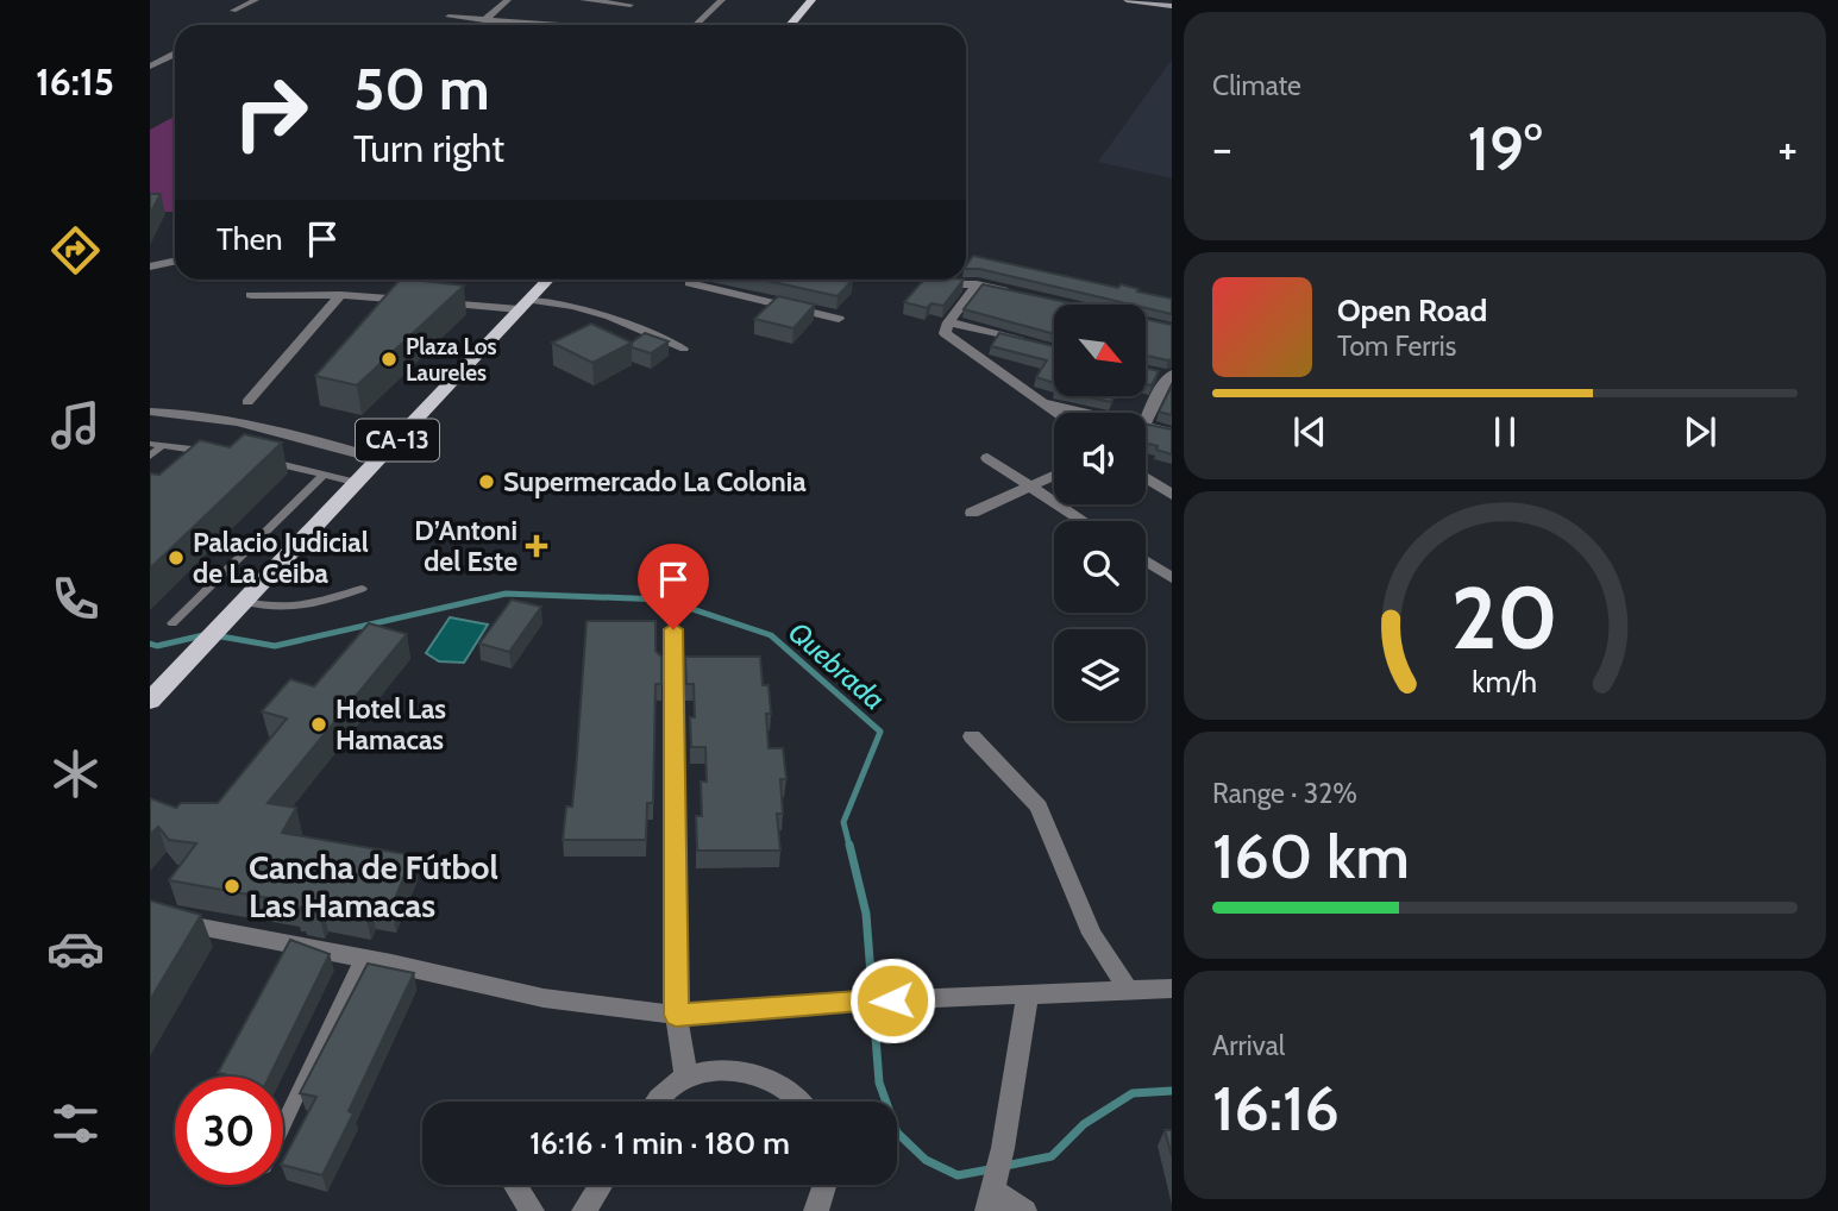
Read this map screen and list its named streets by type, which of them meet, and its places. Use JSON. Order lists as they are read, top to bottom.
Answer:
{
  "streets": {
    "main road": ["CA-13"]
  },
  "water": ["Quebrada"],
  "places": {
    "other": [
      "Plaza Los Laureles",
      "Supermercado La Colonia",
      "Palacio Judicial de La Ceiba",
      "Hotel Las Hamacas",
      "Cancha de Fútbol Las Hamacas"
    ],
    "health": ["D’Antoni del Este"]
  },
  "north": "bottom right",
  "page": {
    "tabs": "16:15",
    "tile": [
      "Climate",
      ["Range · 32%", "160 km"],
      ["Arrival", "16:16"]
    ],
    "turn": ["50 m", "Turn right"],
    "heat": ["−", "19°", "+"],
    "then": "Then",
    "song": ["Open Road", "Tom Ferris"],
    "limit": "30",
    "trip": "16:16 · 1 min · 180 m",
    "gauge": ["20", "km/h"]
  }
}
